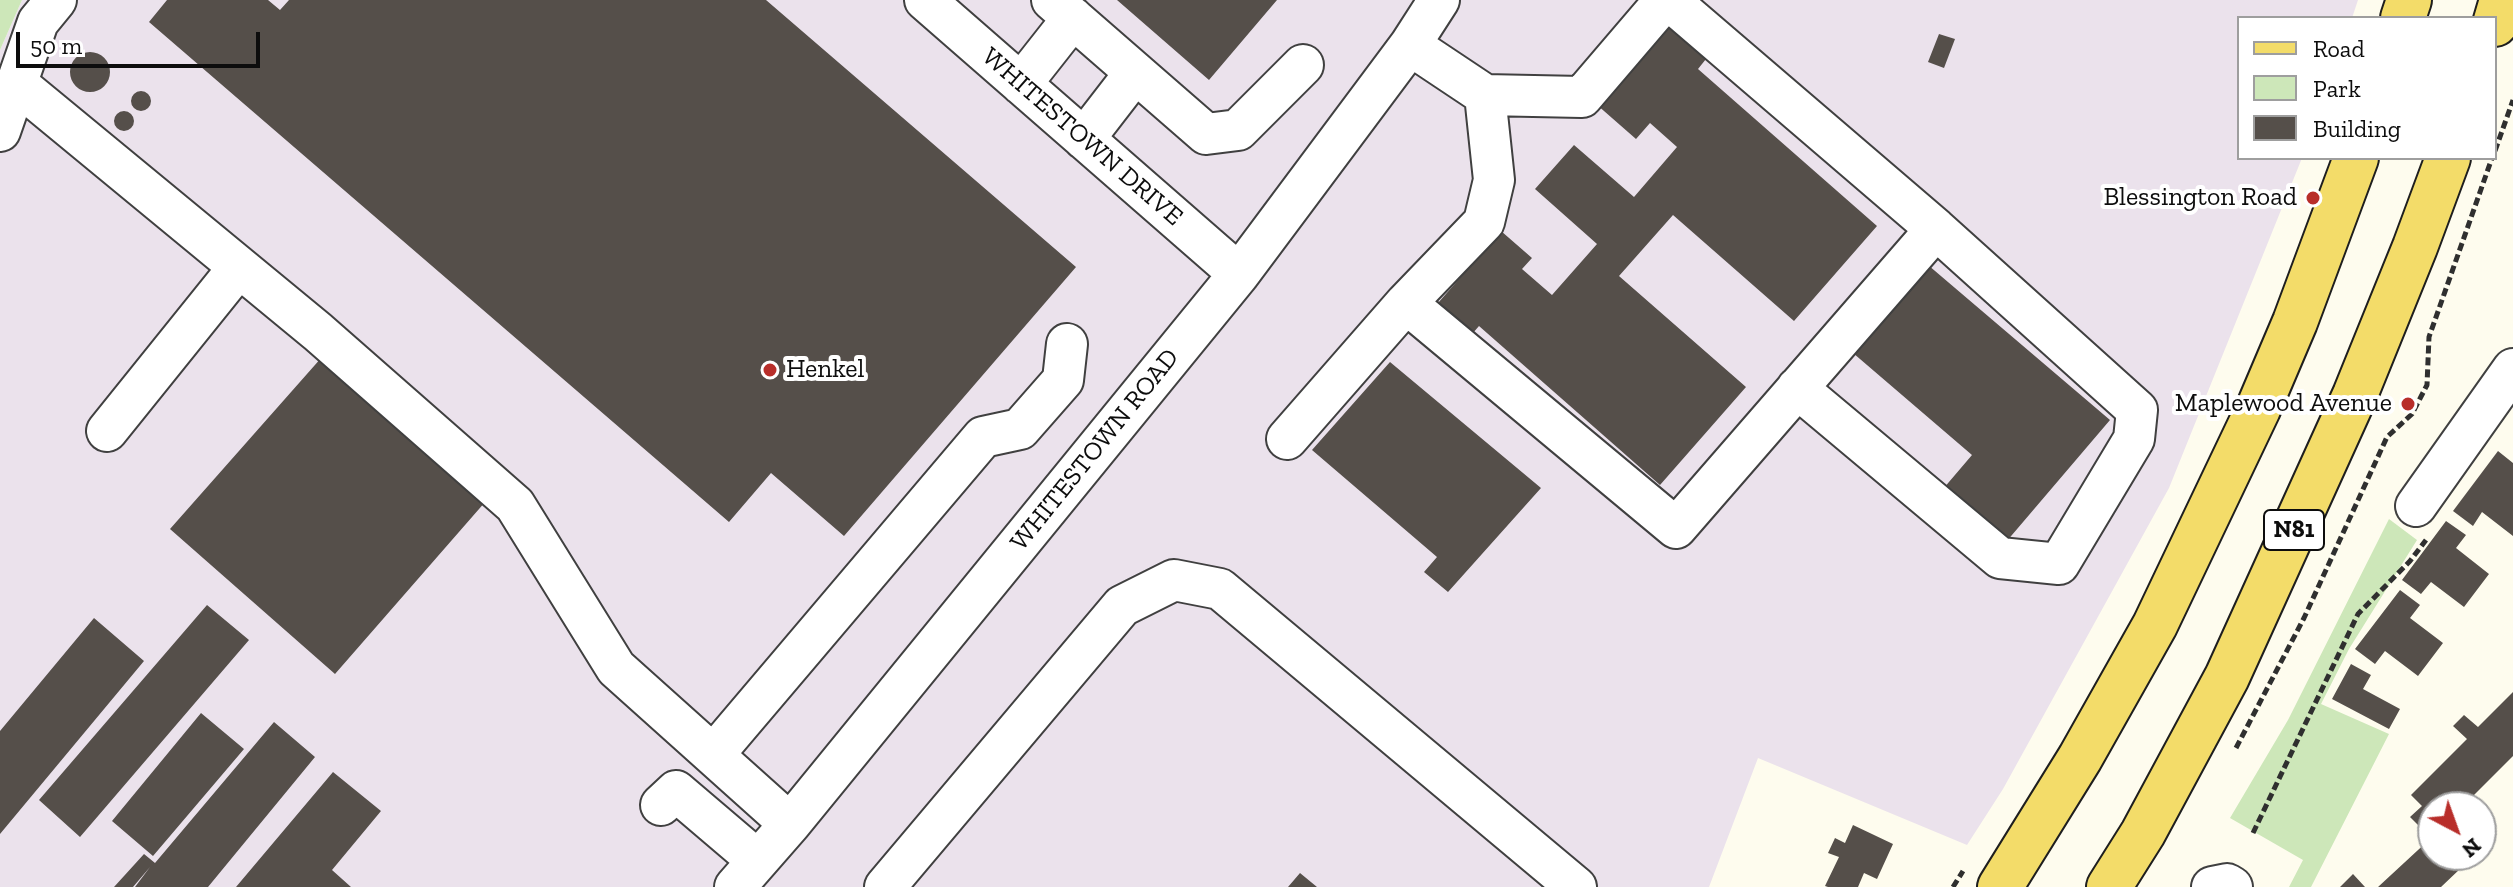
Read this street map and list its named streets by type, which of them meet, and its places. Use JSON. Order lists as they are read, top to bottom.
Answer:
{
  "streets": {
    "main road": ["N81"],
    "street": ["WHITESTOWN DRIVE", "WHITESTOWN ROAD"]
  },
  "crossings": [
    ["WHITESTOWN DRIVE", "WHITESTOWN ROAD"]
  ],
  "places": ["Blessington Road", "Henkel", "Maplewood Avenue"],
  "legend": ["Road", "Park", "Building"],
  "scale_bar": "50 m",
  "north": "bottom right"
}
